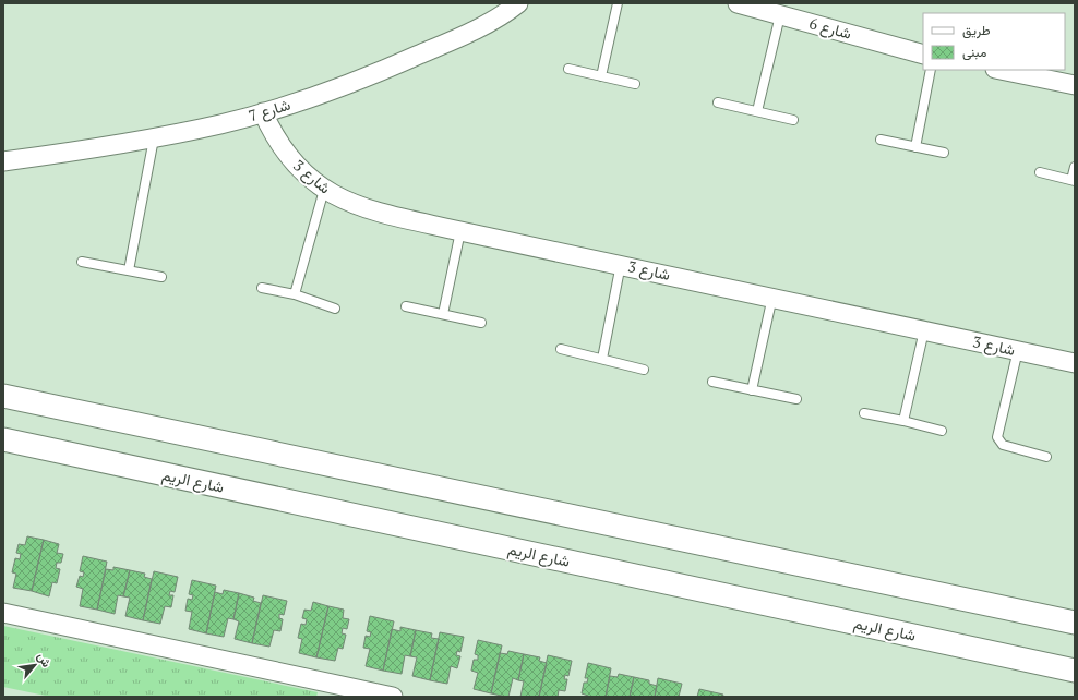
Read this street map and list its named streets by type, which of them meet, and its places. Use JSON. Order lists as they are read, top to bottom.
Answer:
{
  "streets": {
    "street": [
      "شارع 6",
      "شارع 7",
      "شارع 3",
      "شارع الريم"
    ]
  },
  "crossings": [
    ["شارع 7", "شارع 3"]
  ],
  "legend": ["طريق", "مبنى"],
  "north": "top right"
}
